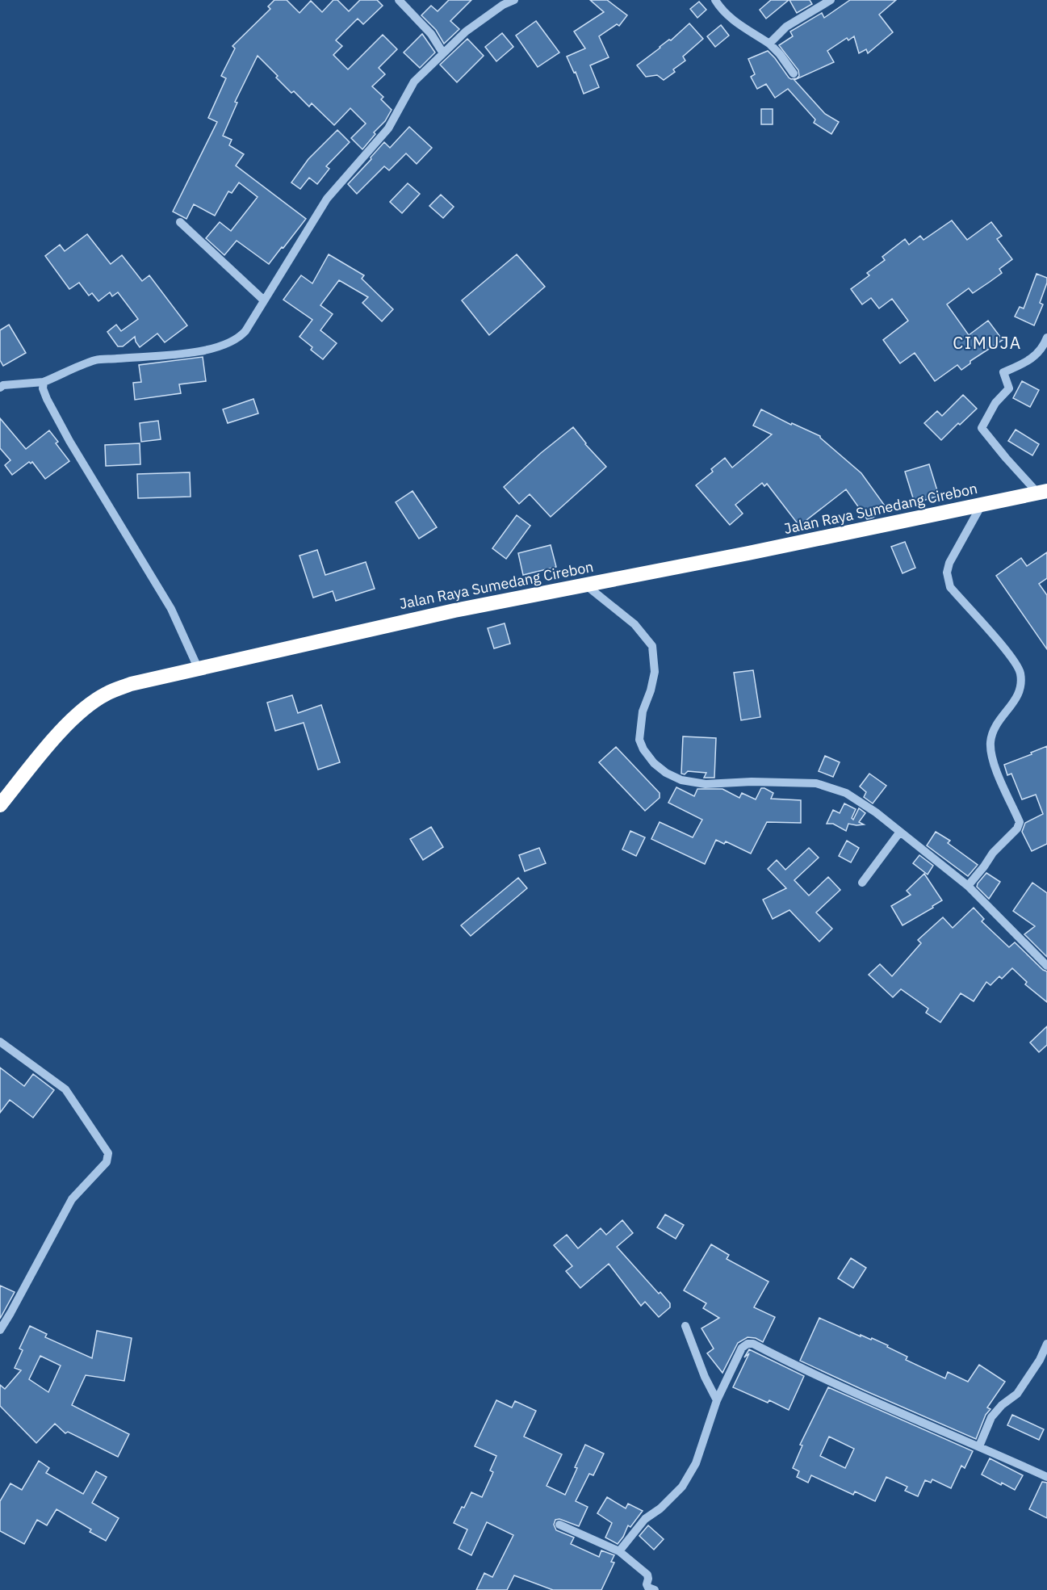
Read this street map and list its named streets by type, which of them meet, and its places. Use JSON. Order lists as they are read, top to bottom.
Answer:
{
  "streets": {
    "highway": ["Jalan Raya Sumedang Cirebon"]
  },
  "districts": ["CIMUJA"]
}
